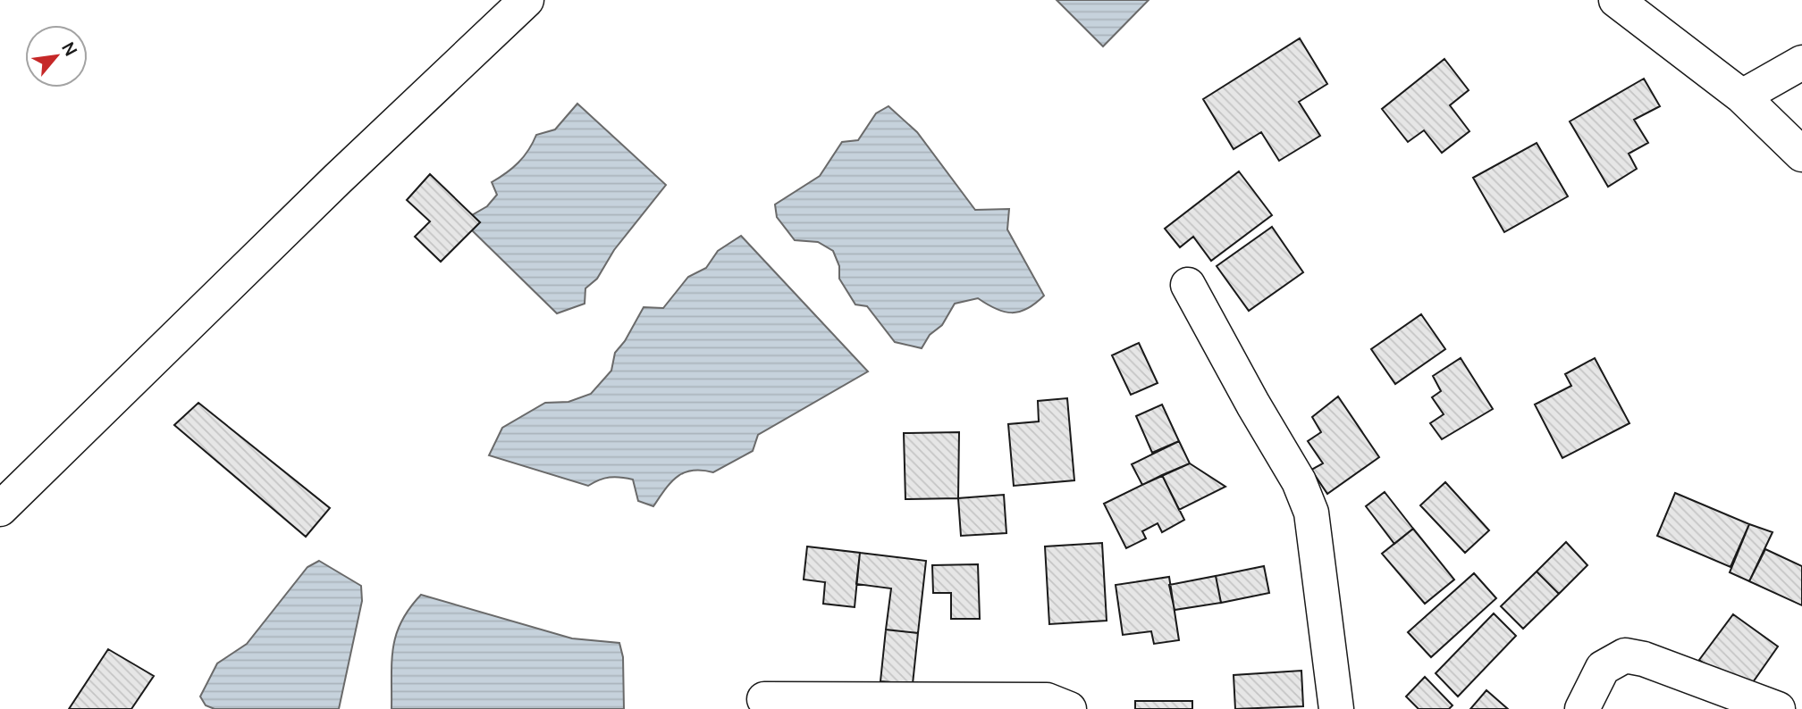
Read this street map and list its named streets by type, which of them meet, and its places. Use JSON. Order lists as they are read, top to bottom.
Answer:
{
  "north": "top right"
}
